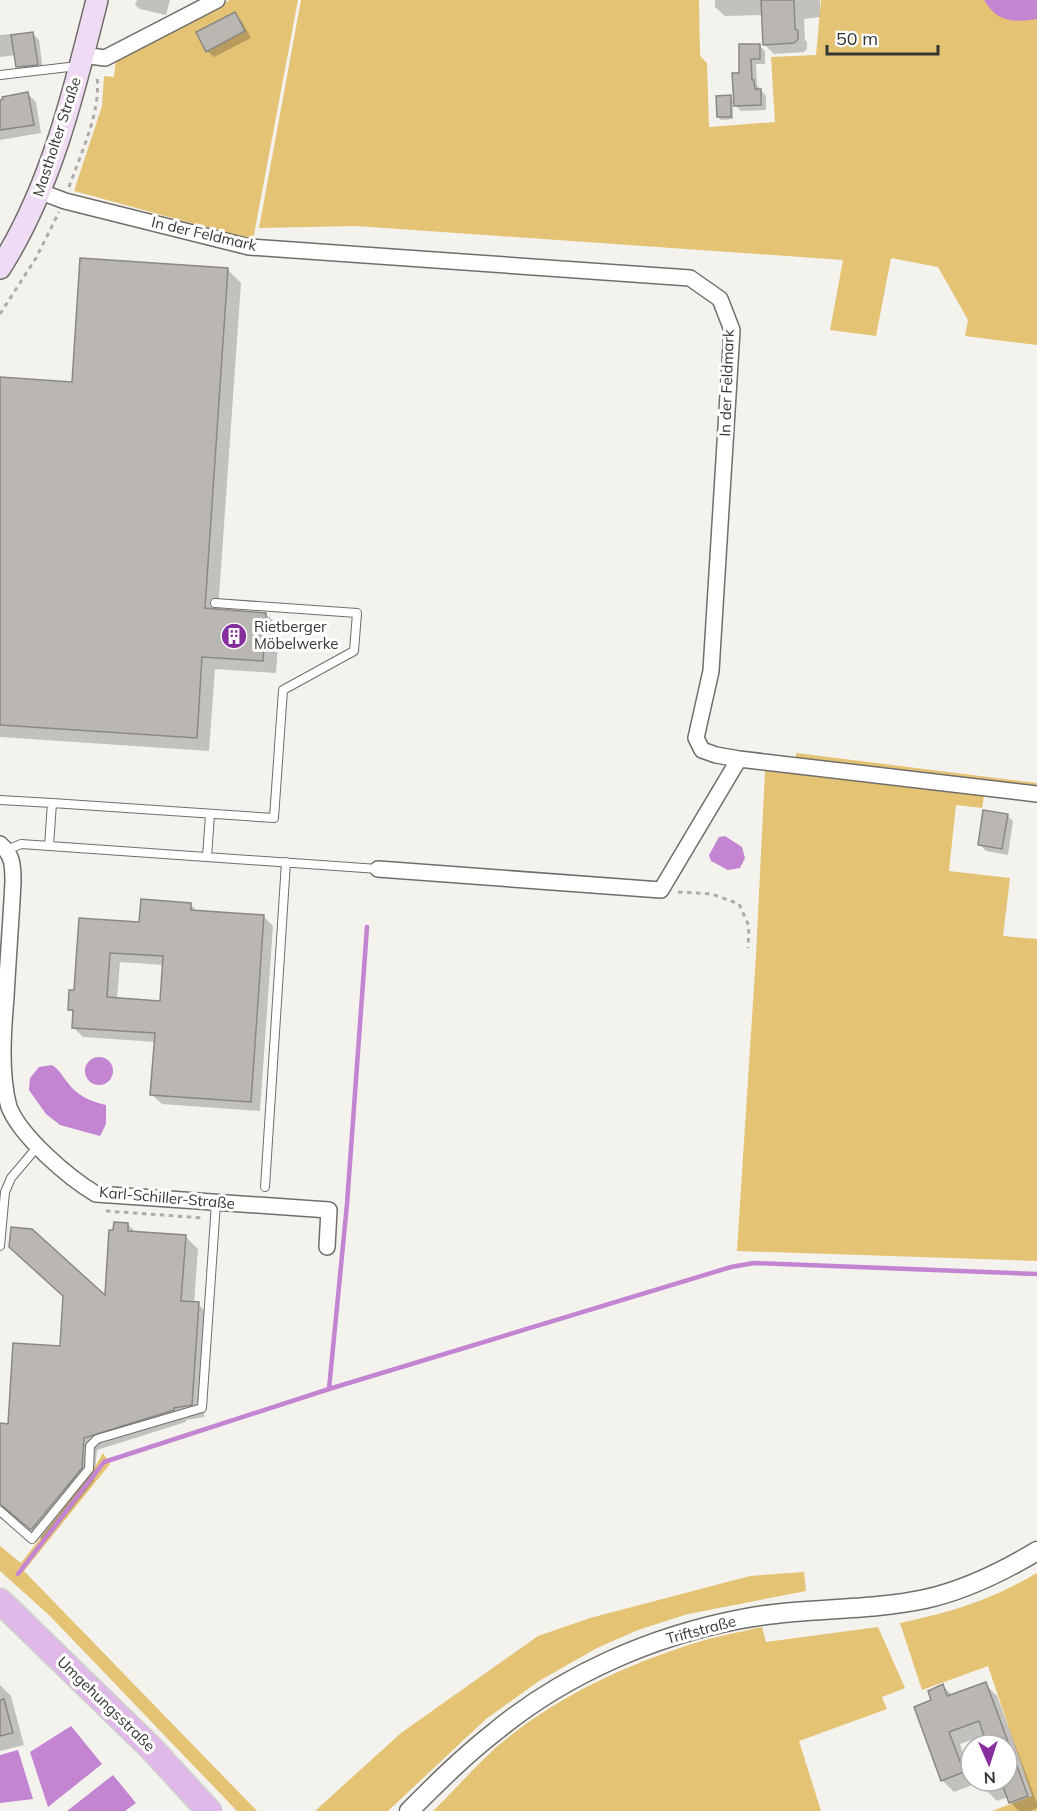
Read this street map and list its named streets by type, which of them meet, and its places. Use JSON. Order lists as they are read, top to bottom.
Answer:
{
  "streets": {
    "main road": ["Mastholter Straße", "Umgehungsstraße"],
    "street": ["In der Feldmark", "Karl-Schiller-Straße", "Triftstraße"]
  },
  "crossings": [
    ["Mastholter Straße", "In der Feldmark"]
  ],
  "places": {
    "building": ["Rietberger Möbelwerke"]
  },
  "scale_bar": "50 m",
  "north": "bottom"
}
